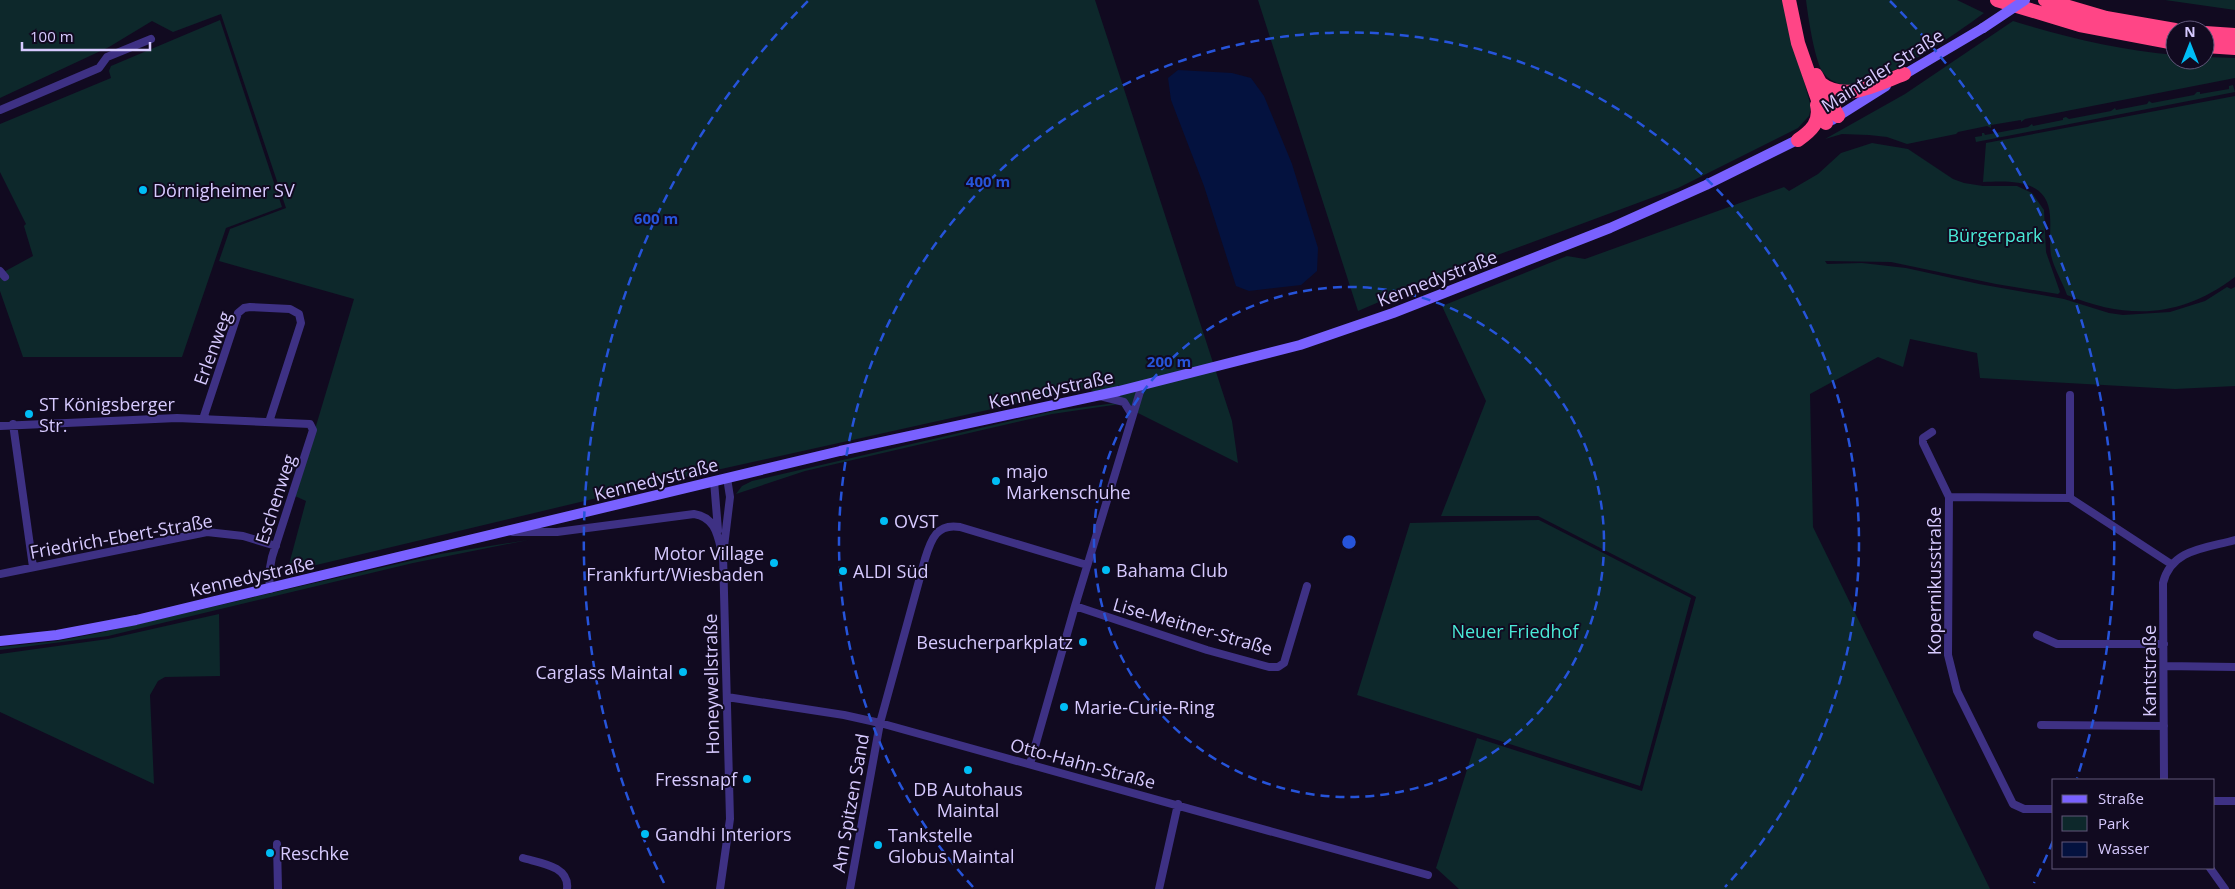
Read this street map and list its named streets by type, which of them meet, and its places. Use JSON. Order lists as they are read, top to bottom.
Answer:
{
  "streets": {
    "main road": ["Maintaler Straße", "Kennedystraße"],
    "street": [
      "Erlenweg",
      "Eschenweg",
      "Friedrich-Ebert-Straße",
      "Kopernikusstraße",
      "Lise-Meitner-Straße",
      "Kantstraße",
      "Honeywellstraße",
      "Otto-Hahn-Straße",
      "Am Spitzen Sand"
    ]
  },
  "crossings": [
    ["Maintaler Straße", "Kennedystraße"],
    ["Kennedystraße", "Eschenweg"],
    ["Kennedystraße", "Honeywellstraße"],
    ["Erlenweg", "Eschenweg"],
    ["Eschenweg", "Friedrich-Ebert-Straße"],
    ["Honeywellstraße", "Otto-Hahn-Straße"],
    ["Otto-Hahn-Straße", "Am Spitzen Sand"]
  ],
  "parks": ["Bürgerpark", "Neuer Friedhof"],
  "places": [
    "Dörnigheimer SV",
    "ST Königsberger Str.",
    "majo Markenschuhe",
    "OVST",
    "Motor Village Frankfurt/Wiesbaden",
    "Bahama Club",
    "ALDI Süd",
    "Besucherparkplatz",
    "Carglass Maintal",
    "Marie-Curie-Ring",
    "DB Autohaus Maintal",
    "Fressnapf",
    "Gandhi Interiors",
    "Tankstelle Globus Maintal",
    "Reschke"
  ],
  "legend": ["Straße", "Park", "Wasser"],
  "scale_bar": "100 m",
  "north": "top",
  "rings": ["400 m", "600 m", "200 m"]
}
